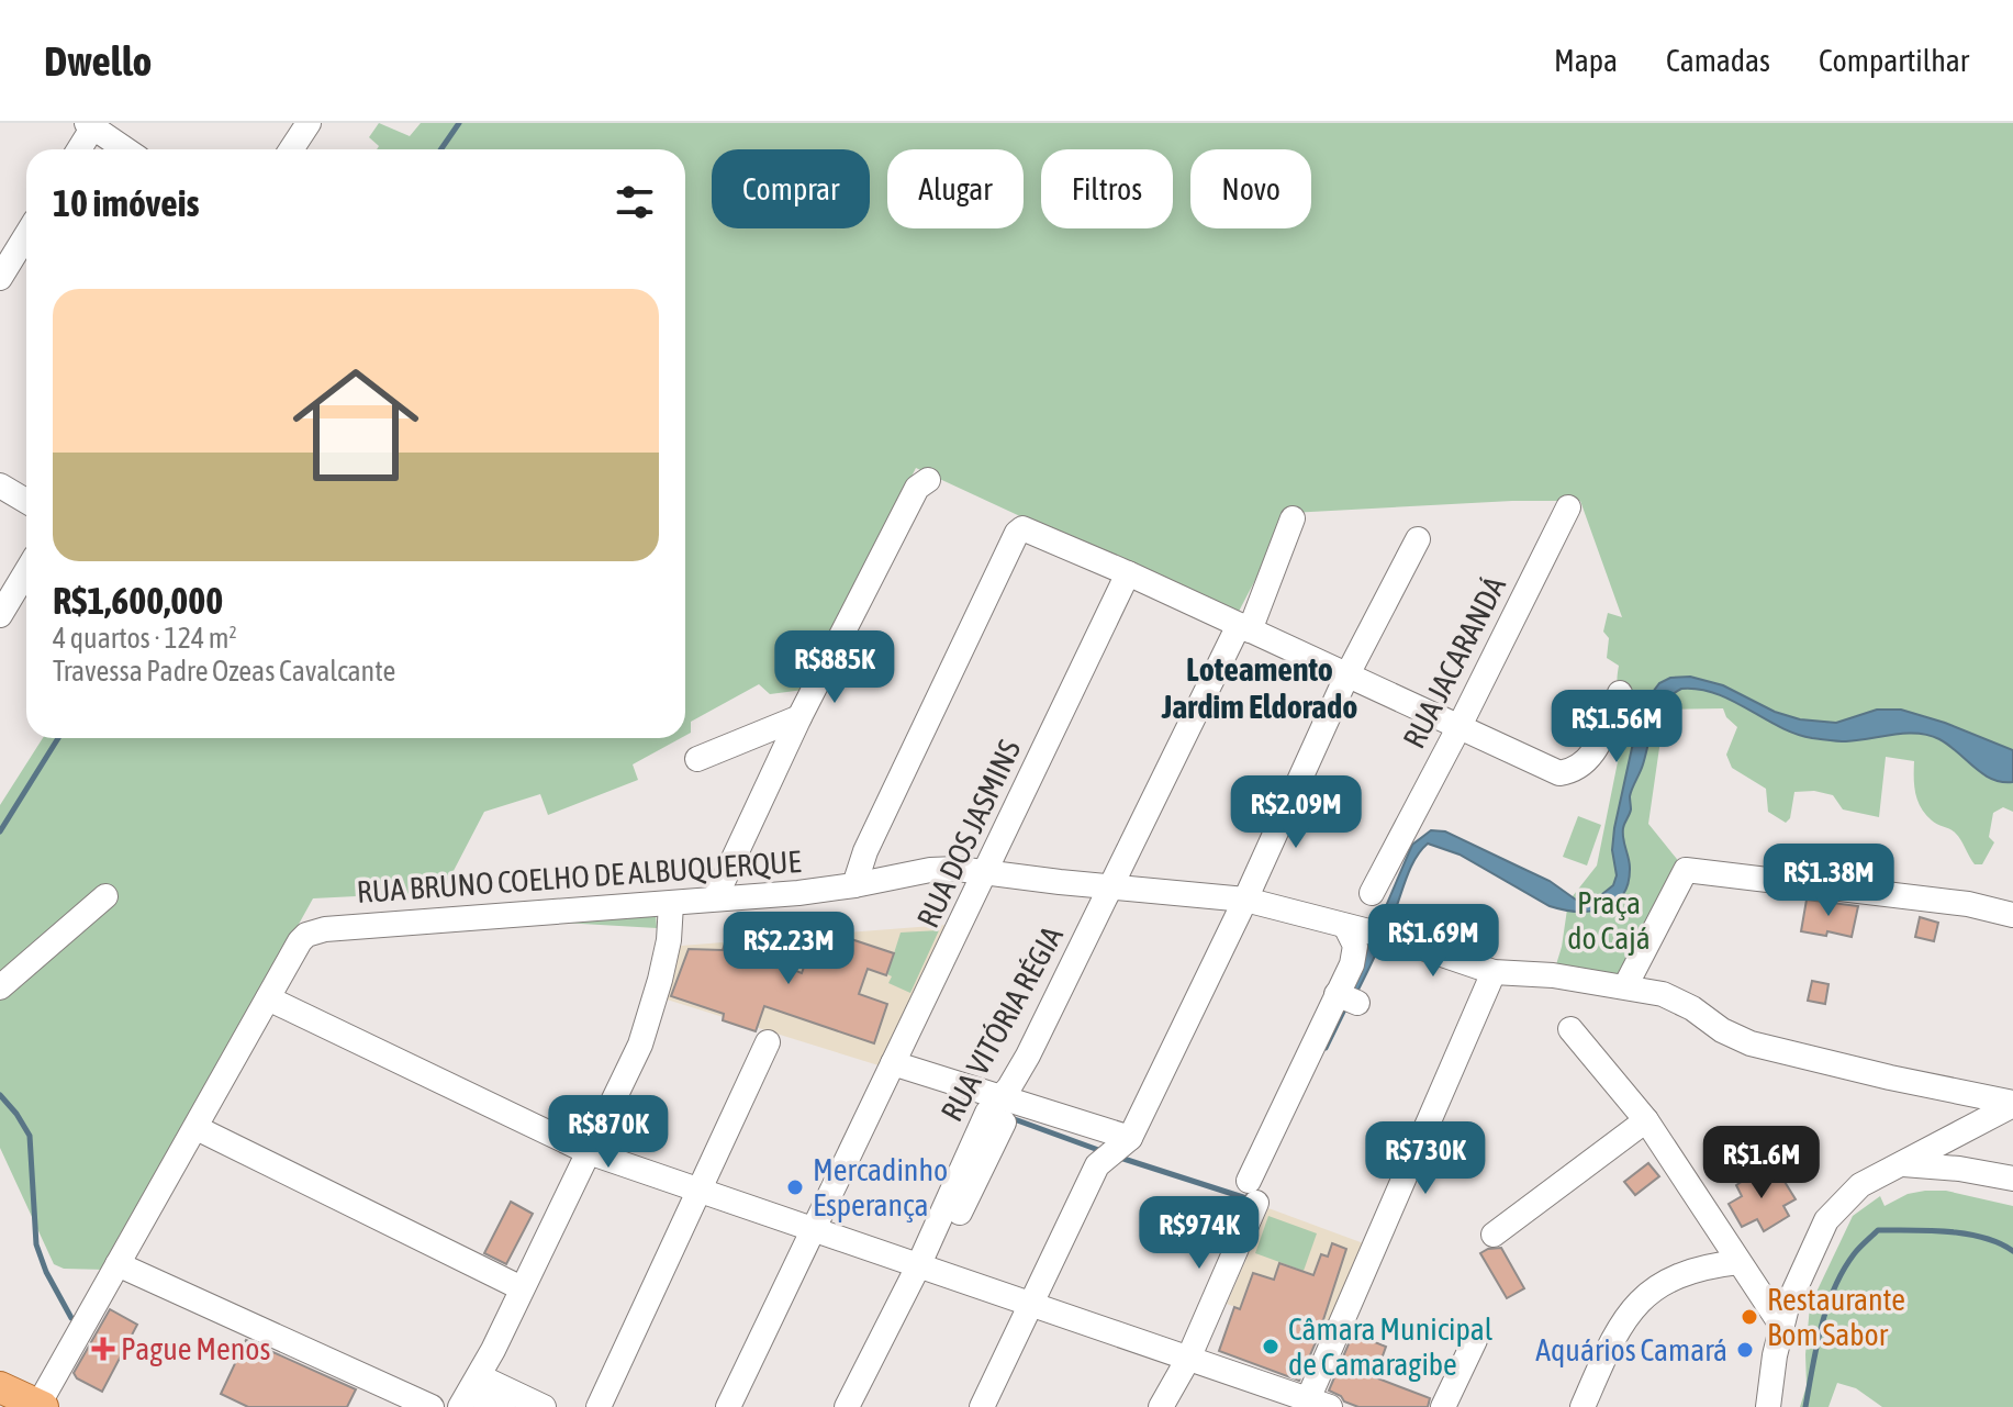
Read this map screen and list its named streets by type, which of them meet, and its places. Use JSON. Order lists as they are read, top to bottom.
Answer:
{
  "streets": {
    "street": [
      "RUA JACARANDÁ",
      "RUA DOS JASMINS",
      "RUA BRUNO COELHO DE ALBUQUERQUE",
      "RUA VITÓRIA RÉGIA"
    ]
  },
  "crossings": [
    ["RUA DOS JASMINS", "RUA BRUNO COELHO DE ALBUQUERQUE"],
    ["RUA BRUNO COELHO DE ALBUQUERQUE", "RUA VITÓRIA RÉGIA"]
  ],
  "districts": ["Loteamento Jardim Eldorado"],
  "parks": ["Praça do Cajá"],
  "places": {
    "other": [
      "Mercadinho Esperança",
      "Restaurante Bom Sabor",
      "Câmara Municipal de Camaragibe",
      "Aquários Camará"
    ],
    "health": ["Pague Menos"]
  },
  "page": {
    "header": "Dwello",
    "nav": ["Mapa", "Camadas", "Compartilhar"],
    "chip": [
      "Comprar",
      "Alugar",
      "Filtros",
      "Novo"
    ],
    "heading": "10 imóveis",
    "list": [
      {
        "name": "R$1,600,000",
        "note": "4 quartos · 124 m² · Travessa Padre Ozeas Cavalcante"
      }
    ],
    "price": [
      "R$885K",
      "R$1.56M",
      "R$2.09M",
      "R$1.38M",
      "R$1.69M",
      "R$2.23M",
      "R$870K",
      "R$730K",
      "R$1.6M",
      "R$974K"
    ]
  }
}
